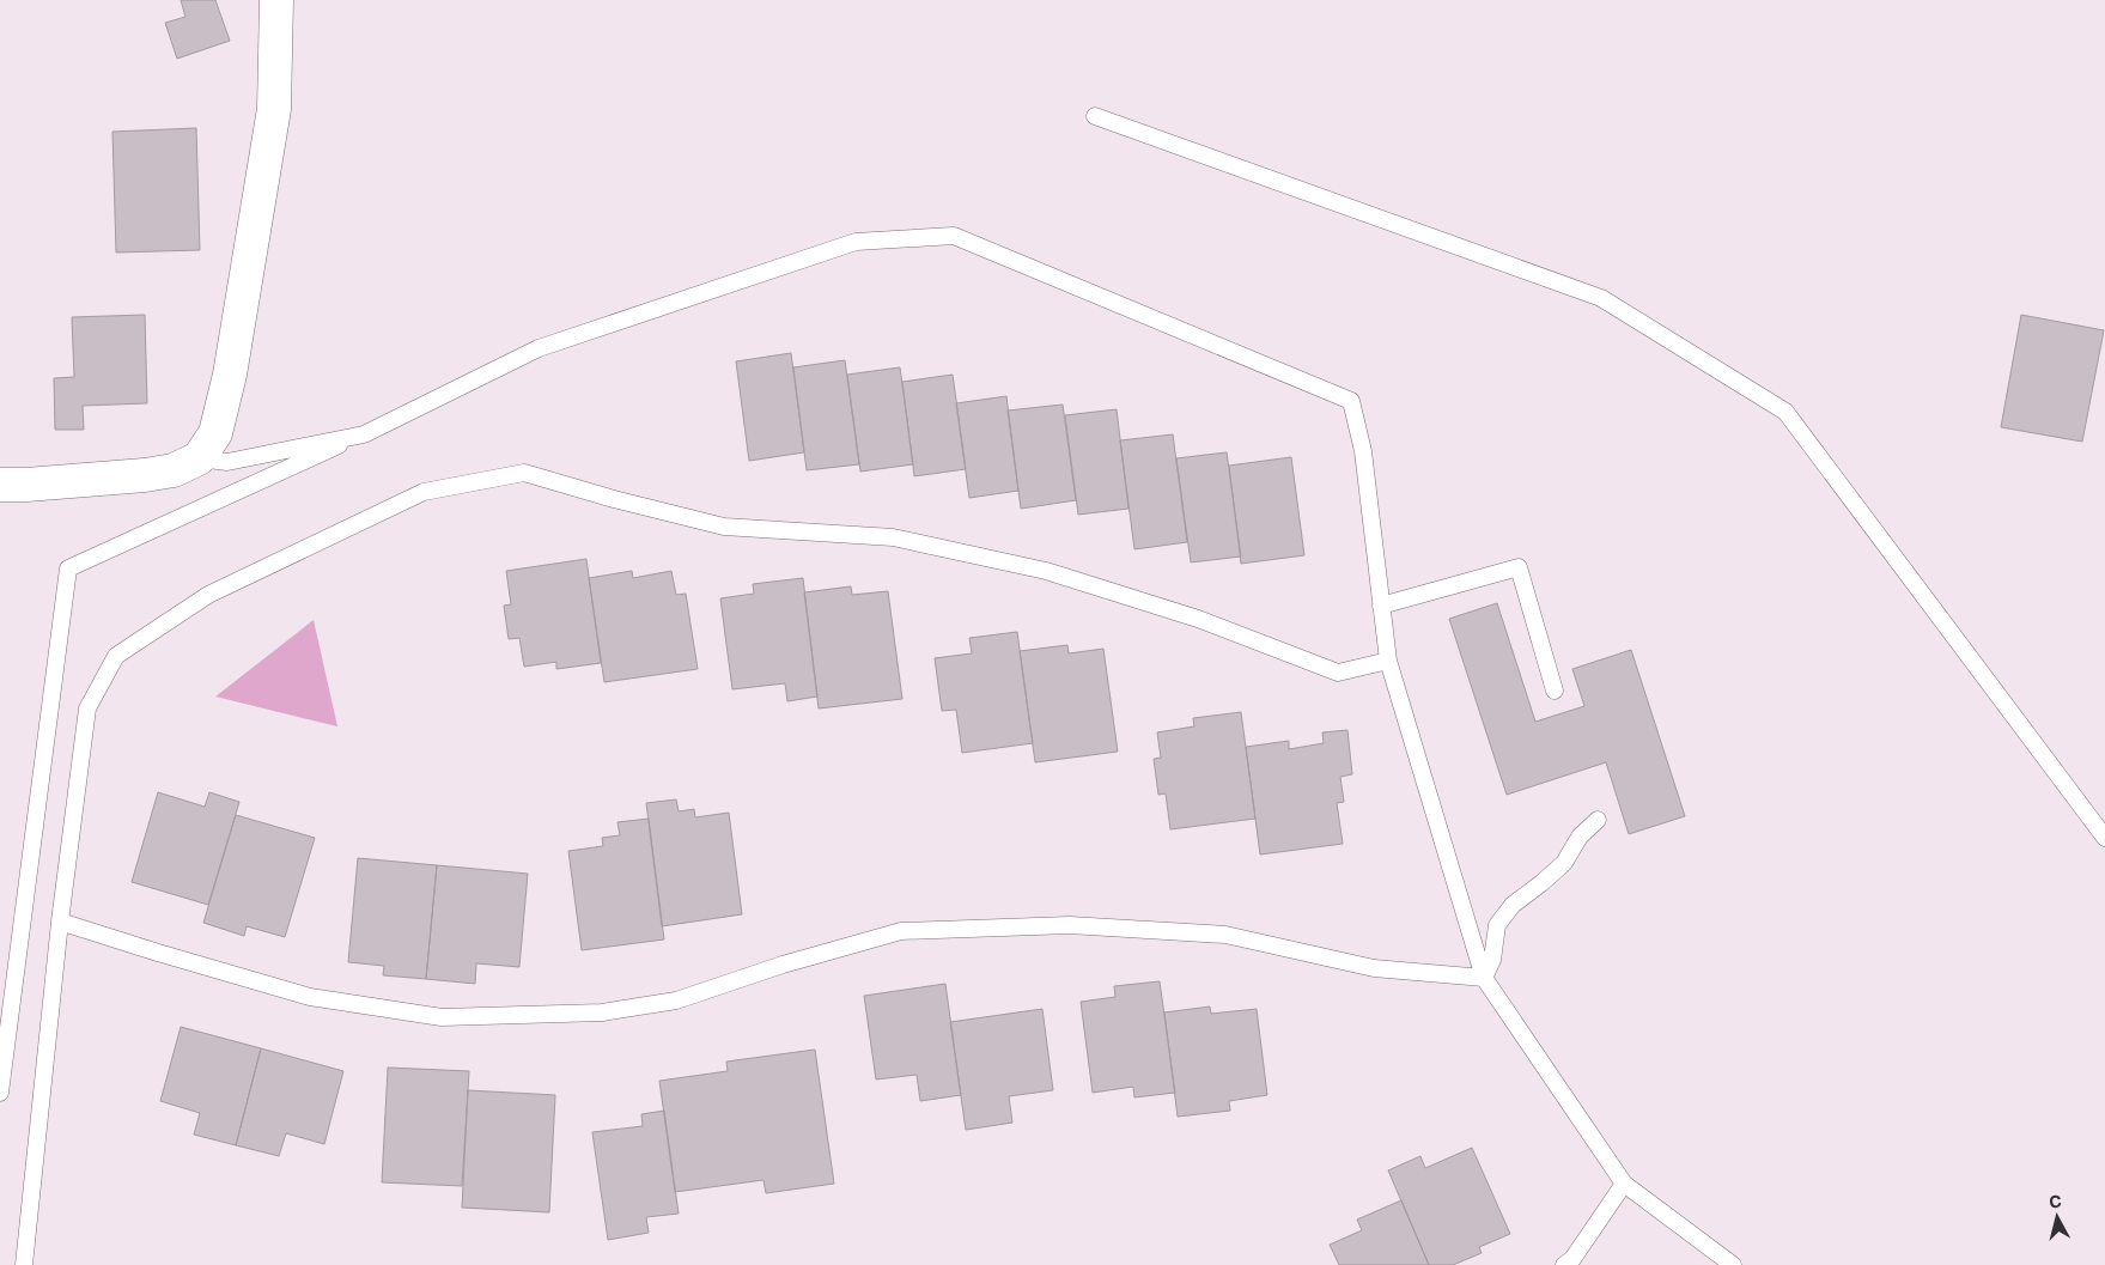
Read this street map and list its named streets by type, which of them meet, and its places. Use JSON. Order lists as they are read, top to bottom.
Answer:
{
  "north": "top"
}
